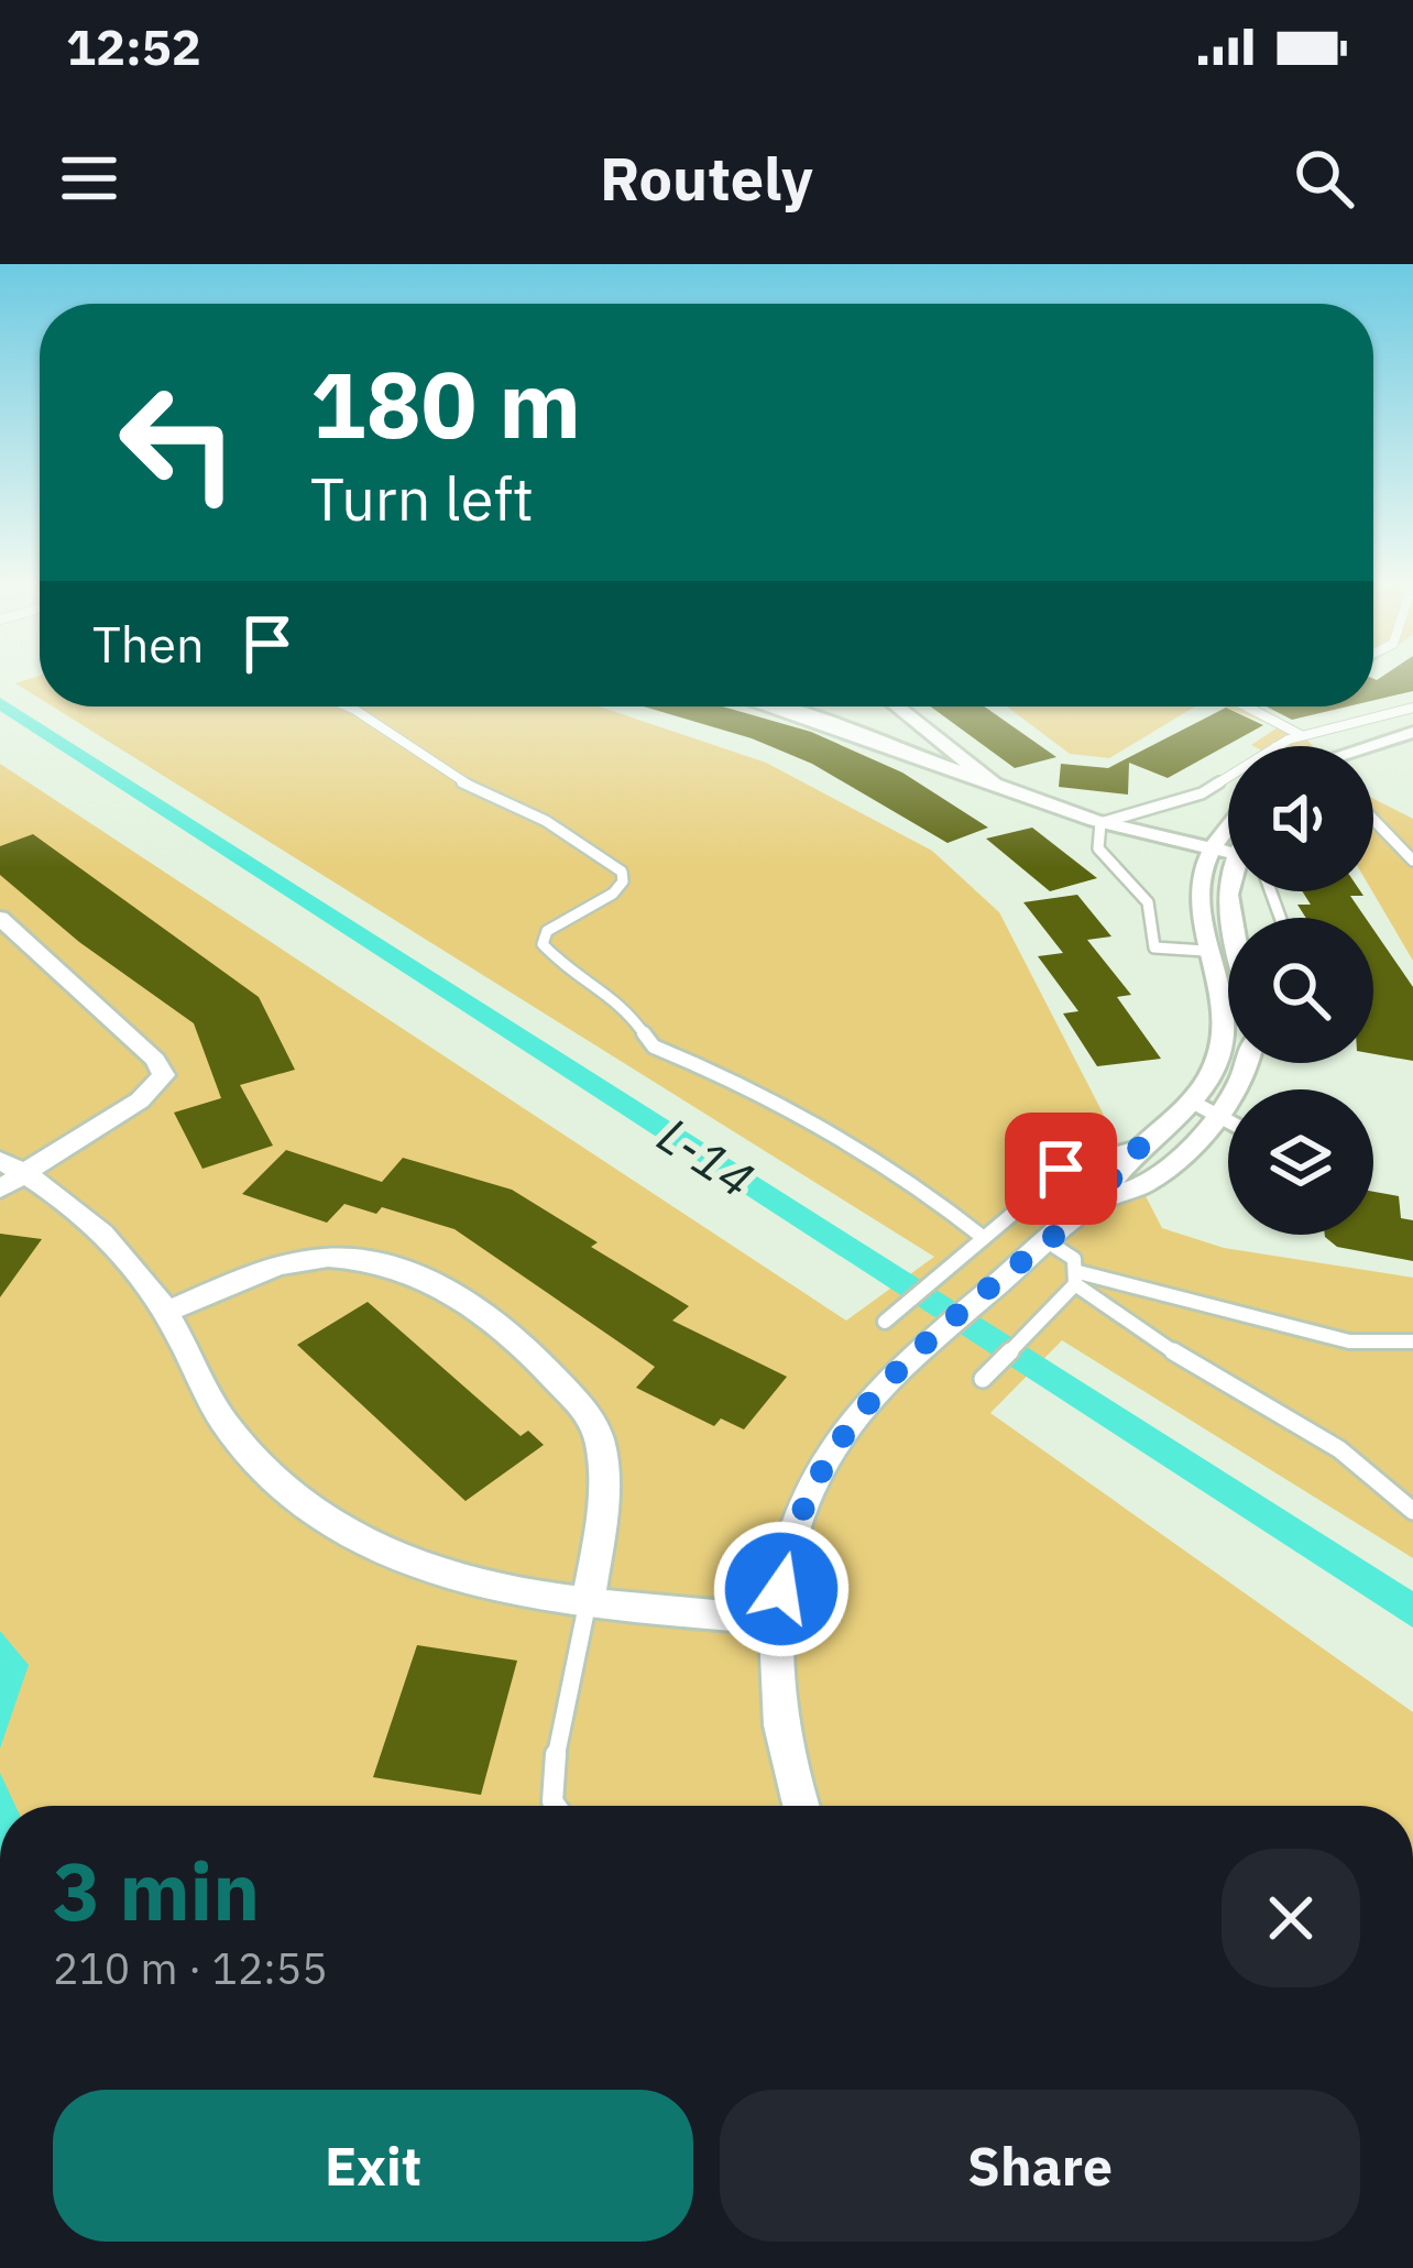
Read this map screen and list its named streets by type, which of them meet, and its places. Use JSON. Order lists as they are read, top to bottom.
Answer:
{
  "water": ["L-14"],
  "page": {
    "status": "12:52",
    "header": "Routely",
    "turn": ["180 m", "Turn left"],
    "then": "Then",
    "heading": ["3 min", "210 m · 12:55"],
    "buttons": ["Exit", "Share"]
  }
}
